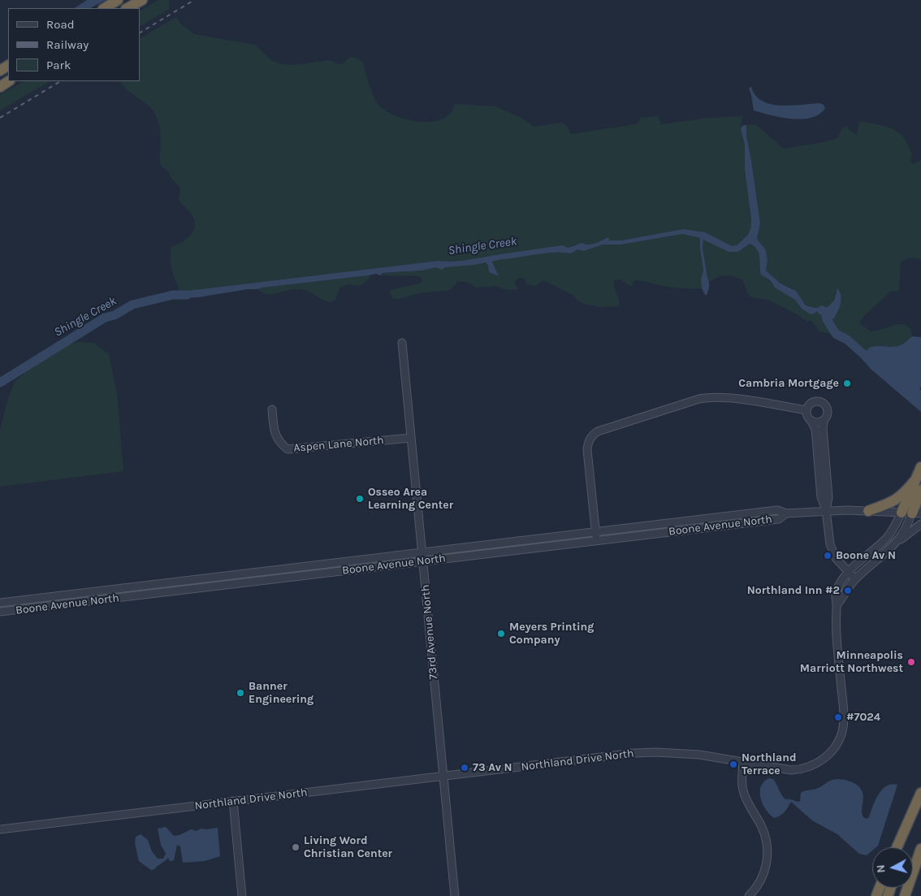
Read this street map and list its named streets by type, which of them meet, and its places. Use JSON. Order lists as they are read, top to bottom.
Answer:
{
  "streets": {
    "street": [
      "Aspen Lane North",
      "Boone Avenue North",
      "73rd Avenue North",
      "Northland Drive North"
    ]
  },
  "crossings": [
    ["Aspen Lane North", "73rd Avenue North"],
    ["Boone Avenue North", "73rd Avenue North"],
    ["Boone Avenue North", "Northland Drive North"],
    ["73rd Avenue North", "Northland Drive North"]
  ],
  "water": ["Shingle Creek"],
  "places": [
    "Cambria Mortgage",
    "Osseo Area Learning Center",
    "Boone Av N",
    "Northland Inn #2",
    "Meyers Printing Company",
    "Minneapolis Marriott Northwest",
    "Banner Engineering",
    "#7024",
    "Northland Terrace",
    "73 Av N",
    "Living Word Christian Center"
  ],
  "legend": ["Road", "Railway", "Park"],
  "north": "left"
}
